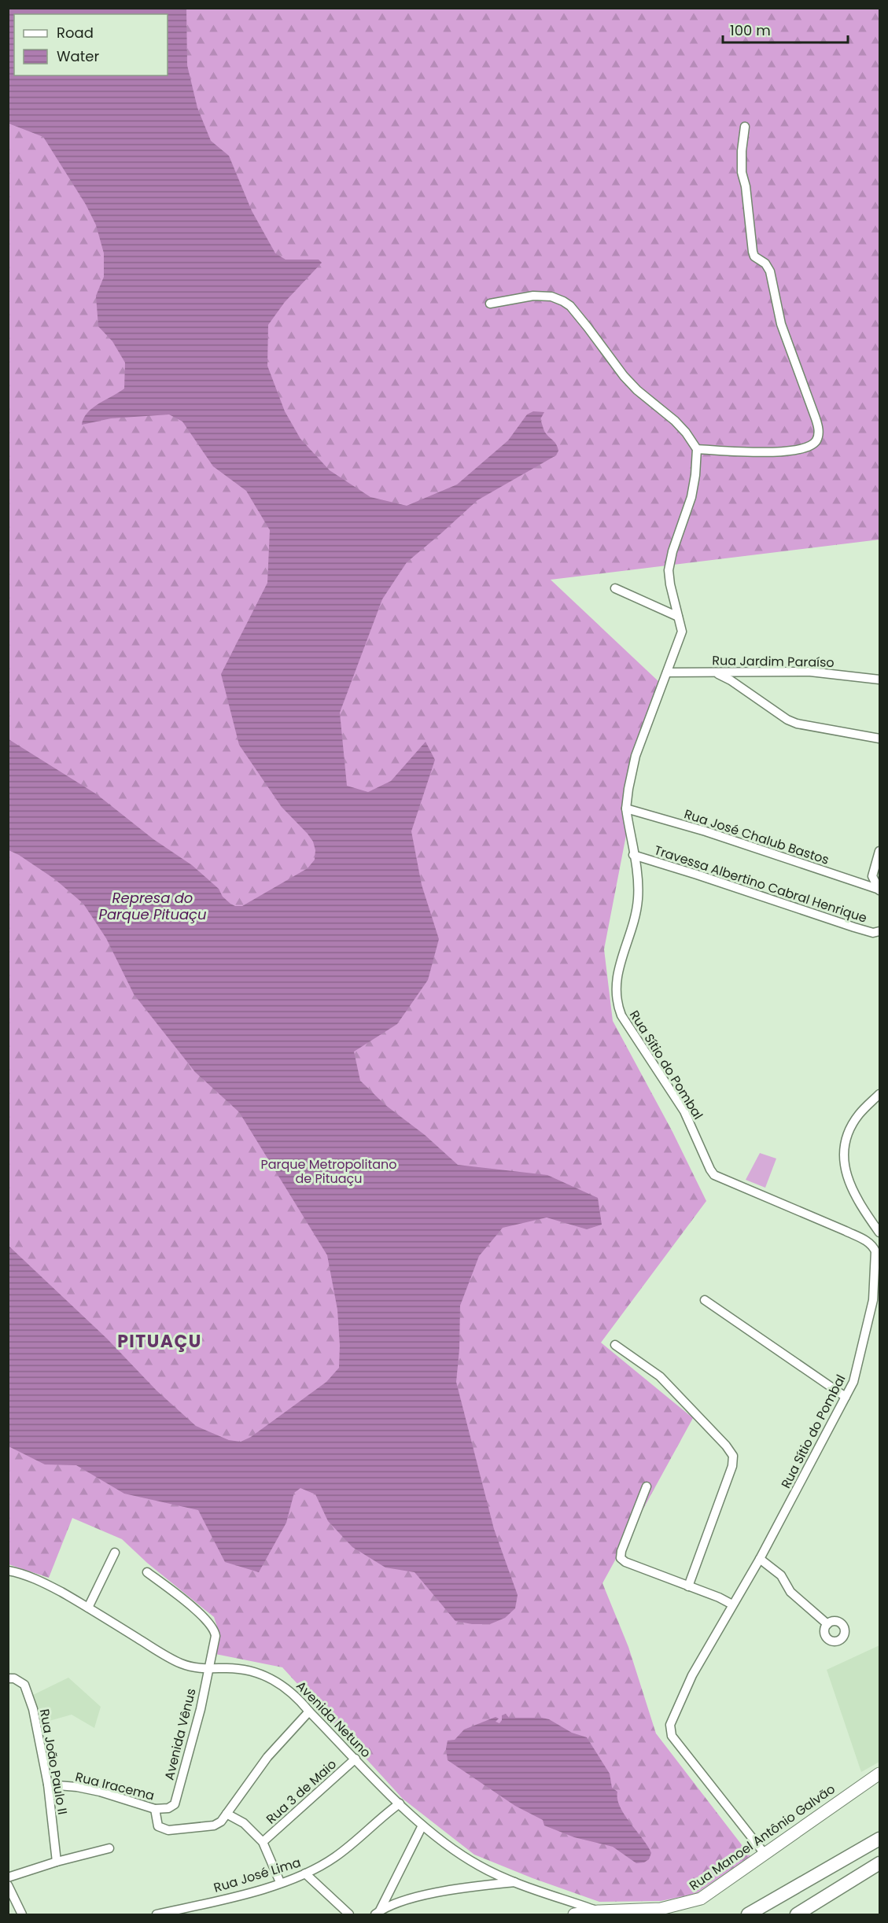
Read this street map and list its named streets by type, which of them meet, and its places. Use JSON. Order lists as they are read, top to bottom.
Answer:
{
  "streets": {
    "street": [
      "Rua Jardim Paraíso",
      "Rua José Chalub Bastos",
      "Travessa Albertino Cabral Henrique",
      "Rua Sítio do Pombal",
      "Avenida Netuno",
      "Avenida Vênus",
      "Rua João Paulo II",
      "Rua Iracema",
      "Rua 3 de Maio",
      "Rua Manoel Antônio Galvão",
      "Rua José Lima"
    ]
  },
  "crossings": [
    ["Rua Jardim Paraíso", "Rua Sítio do Pombal"],
    ["Rua José Chalub Bastos", "Rua Sítio do Pombal"],
    ["Travessa Albertino Cabral Henrique", "Rua Sítio do Pombal"],
    ["Rua Sítio do Pombal", "Rua Manoel Antônio Galvão"],
    ["Avenida Netuno", "Avenida Vênus"],
    ["Avenida Netuno", "Rua 3 de Maio"],
    ["Avenida Netuno", "Rua Manoel Antônio Galvão"],
    ["Avenida Netuno", "Rua José Lima"],
    ["Avenida Vênus", "Rua Iracema"],
    ["Rua João Paulo II", "Rua Iracema"]
  ],
  "districts": ["PITUAÇU"],
  "water": ["Represa do Parque Pituaçu"],
  "parks": ["Parque Metropolitano de Pituaçu"],
  "legend": ["Road", "Water"],
  "scale_bar": "100 m"
}
